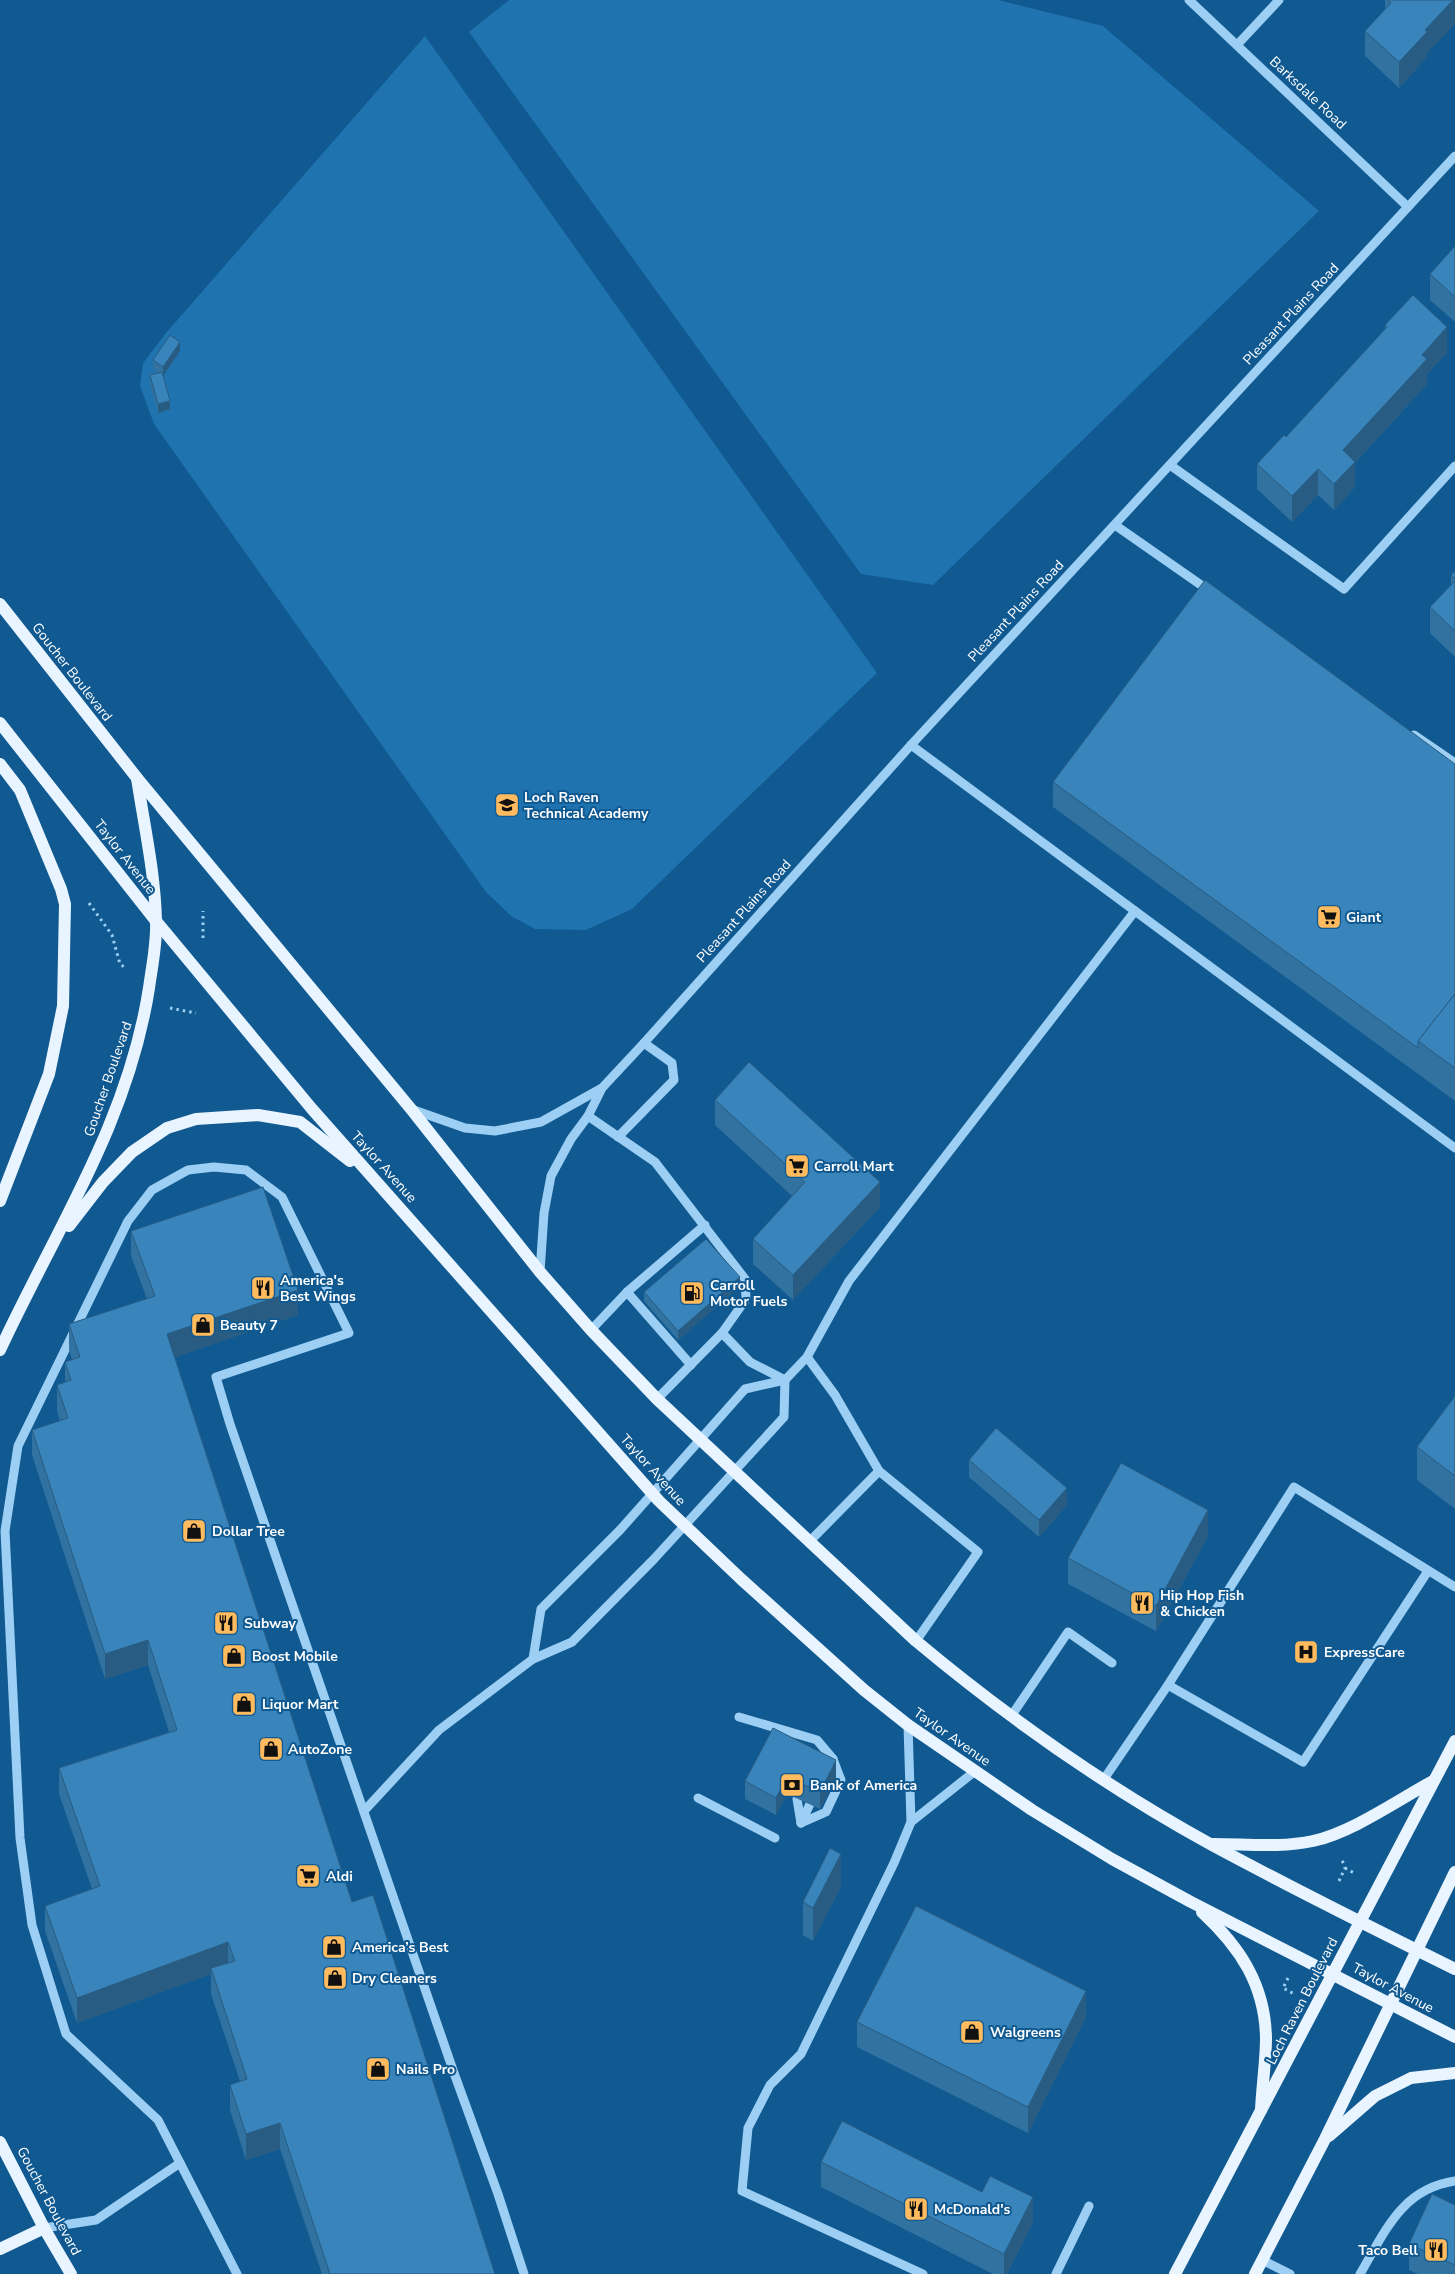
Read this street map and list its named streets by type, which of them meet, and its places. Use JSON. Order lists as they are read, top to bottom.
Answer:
{
  "streets": {
    "main road": ["Goucher Boulevard", "Taylor Avenue", "Loch Raven Boulevard"],
    "street": ["Barksdale Road", "Pleasant Plains Road"]
  },
  "crossings": [
    ["Barksdale Road", "Pleasant Plains Road"],
    ["Goucher Boulevard", "Taylor Avenue"],
    ["Taylor Avenue", "Loch Raven Boulevard"]
  ],
  "places": {
    "school or university": ["Loch Raven Technical Academy"],
    "supermarket": ["Giant", "Carroll Mart", "Aldi"],
    "restaurant": [
      "America's Best Wings",
      "Hip Hop Fish & Chicken",
      "Subway",
      "McDonald's",
      "Taco Bell"
    ],
    "fuel station": ["Carroll Motor Fuels"],
    "shop": [
      "Beauty 7",
      "Dollar Tree",
      "Boost Mobile",
      "Liquor Mart",
      "AutoZone",
      "America’s Best",
      "Dry Cleaners",
      "Walgreens",
      "Nails Pro"
    ],
    "hospital": ["ExpressCare"],
    "bank": ["Bank of America"]
  }
}
